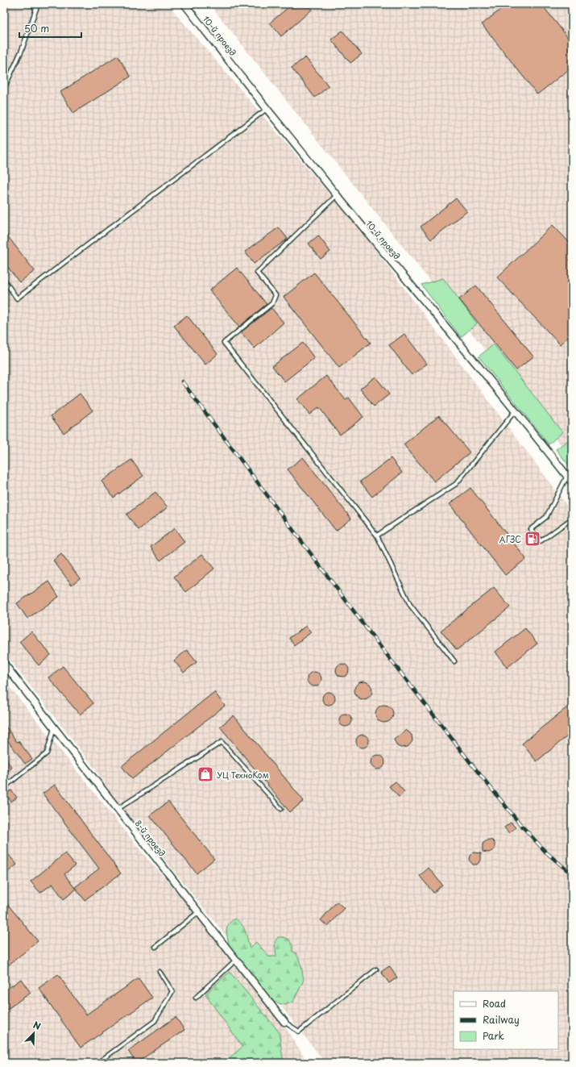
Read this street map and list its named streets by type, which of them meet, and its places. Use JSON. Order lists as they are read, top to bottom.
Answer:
{
  "streets": {
    "street": ["10-й проезд", "8-й проезд"]
  },
  "places": {
    "fuel station": ["АГЗС"],
    "shop": ["УЦ ТехноКом"]
  },
  "legend": ["Road", "Railway", "Park"],
  "scale_bar": "50 m",
  "north": "top right"
}
